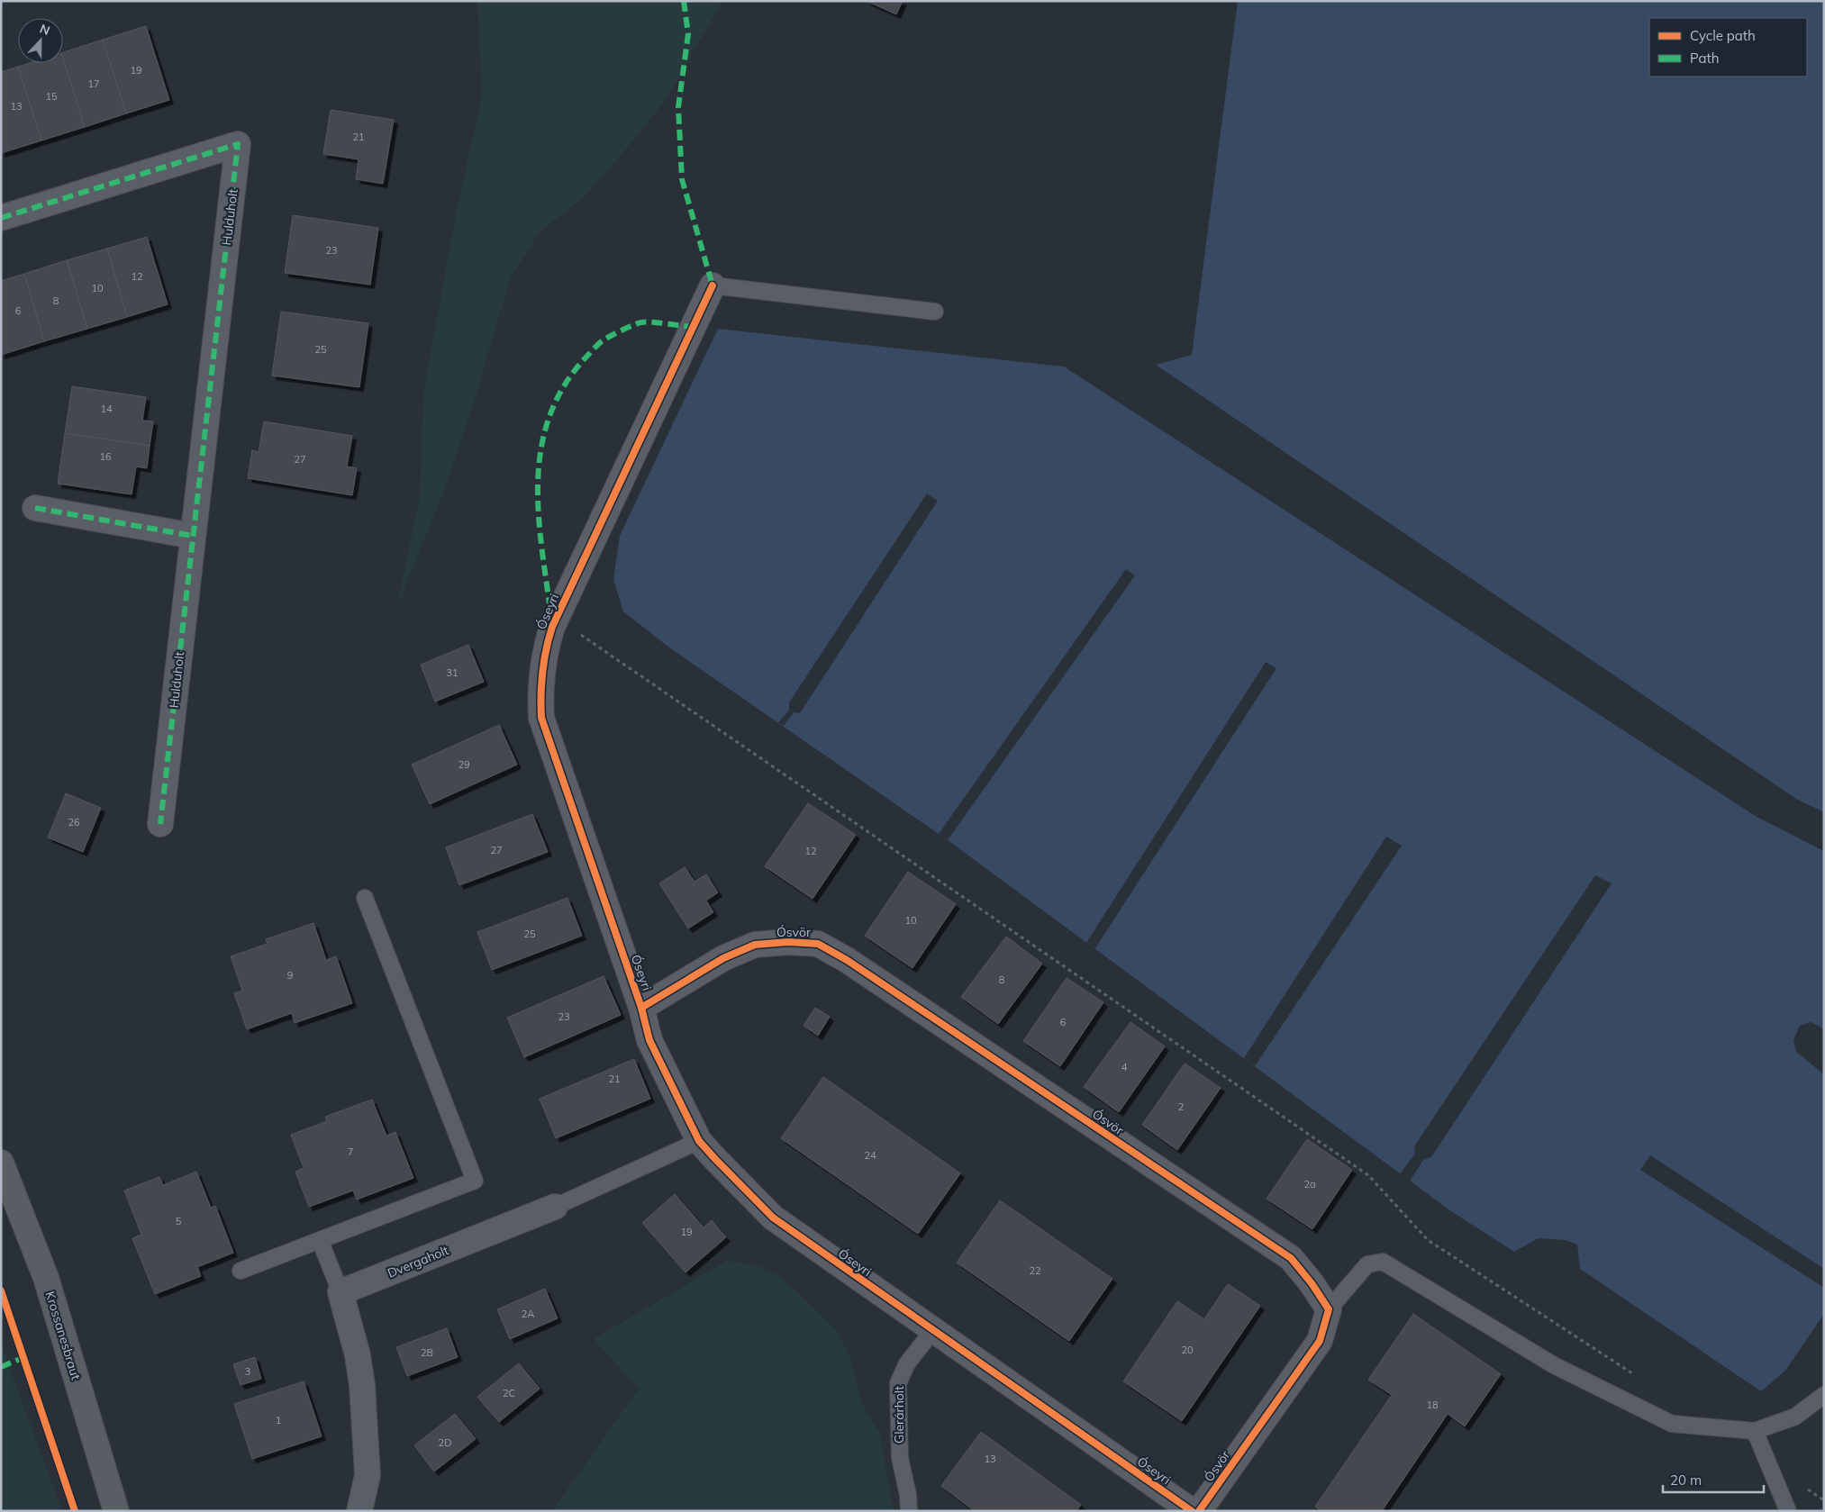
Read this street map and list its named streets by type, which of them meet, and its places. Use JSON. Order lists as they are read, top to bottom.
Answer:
{
  "streets": {
    "street": [
      "Hulduholt",
      "Óseyri",
      "Ósvör",
      "Dvergaholt",
      "Krossanesbraut"
    ],
    "lane": ["Glerárholt"]
  },
  "crossings": [
    ["Óseyri", "Ósvör"],
    ["Óseyri", "Dvergaholt"],
    ["Óseyri", "Glerárholt"]
  ],
  "house_numbers": [
    "19",
    "17",
    "15",
    "13",
    "21",
    "23",
    "12",
    "10",
    "8",
    "6",
    "25",
    "14",
    "16",
    "27",
    "31",
    "29",
    "26",
    "27",
    "12",
    "10",
    "25",
    "9",
    "8",
    "23",
    "6",
    "4",
    "21",
    "2",
    "7",
    "24",
    "2a",
    "5",
    "19",
    "22",
    "2A",
    "20",
    "2B",
    "3",
    "2C",
    "18",
    "1",
    "2D",
    "13"
  ],
  "legend": ["Cycle path", "Path"],
  "scale_bar": "20 m",
  "north": "top"
}
